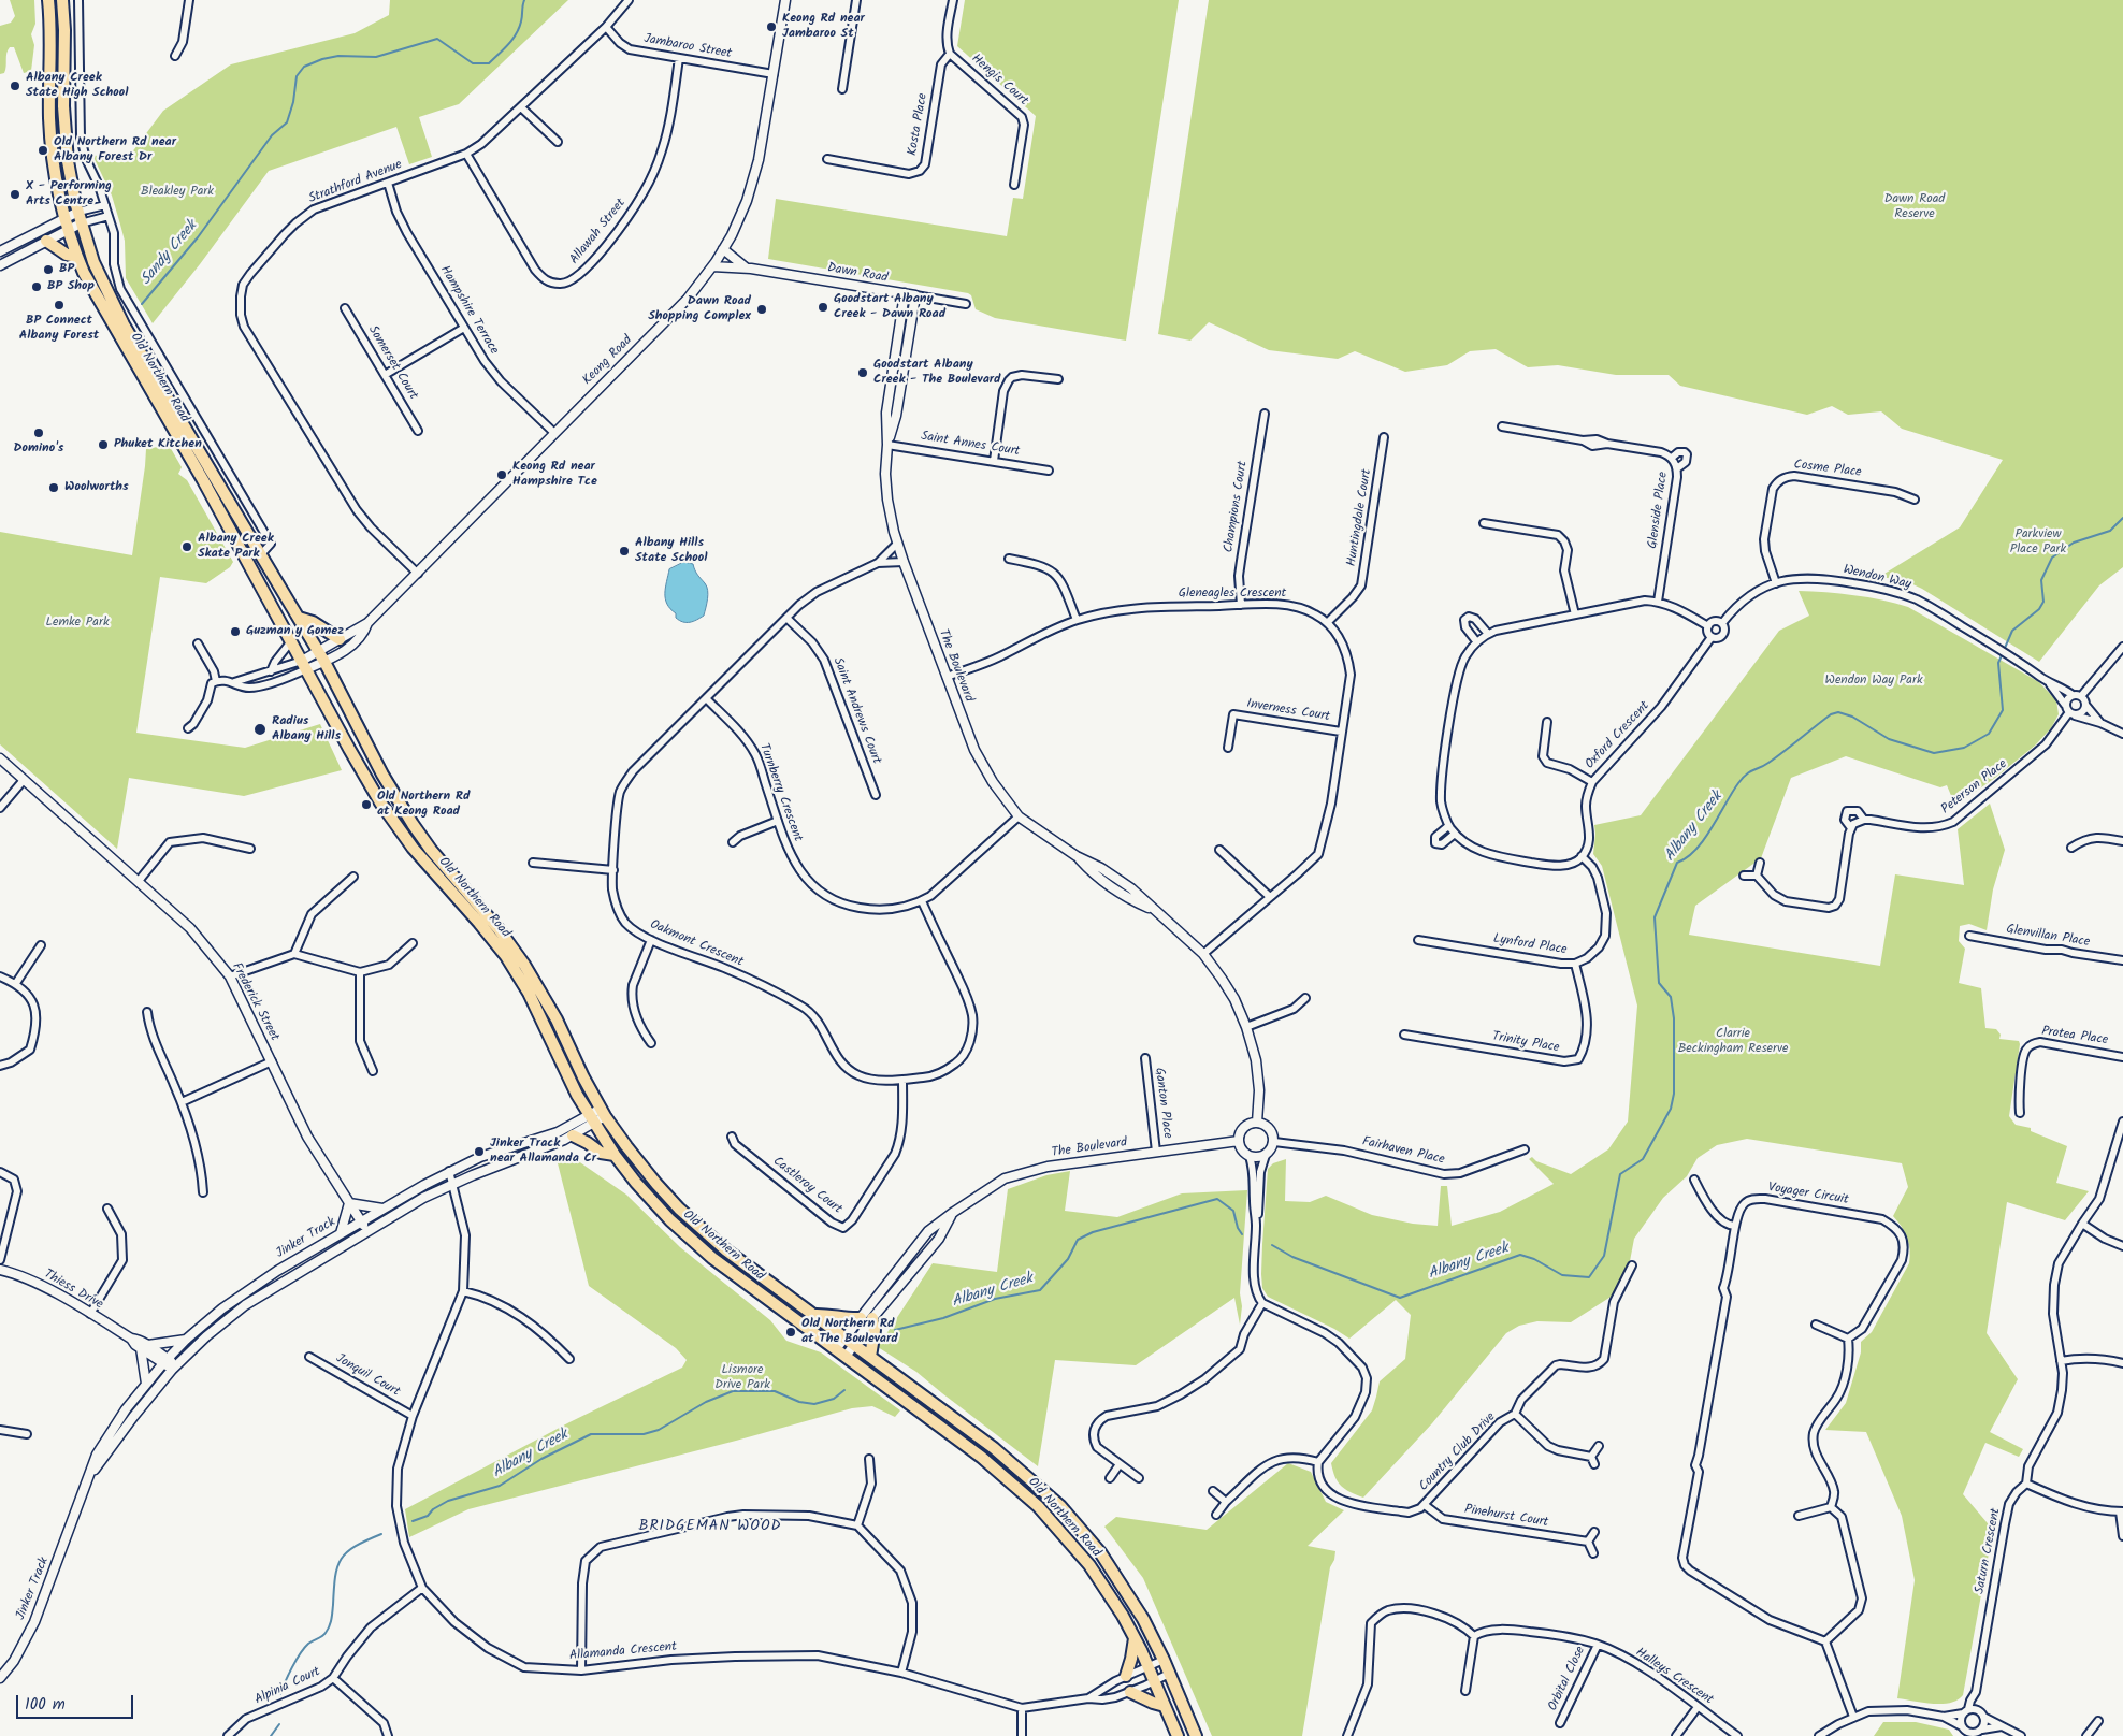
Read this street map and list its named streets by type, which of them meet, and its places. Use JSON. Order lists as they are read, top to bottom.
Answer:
{
  "streets": {
    "highway": ["Old Northern Road"],
    "street": [
      "Jambaroo Street",
      "Hengis Court",
      "Kosta Place",
      "Strathford Avenue",
      "Allawah Street",
      "Dawn Road",
      "Hampshire Terrace",
      "Keong Road",
      "Somerset Court",
      "Saint Annes Court",
      "Cosme Place",
      "Champions Court",
      "Glenside Place",
      "Huntingdale Court",
      "Wendon Way",
      "Gleneagles Crescent",
      "The Boulevard",
      "Saint Andrews Court",
      "Inverness Court",
      "Oxford Crescent",
      "Peterson Place",
      "Turnberry Crescent",
      "Glenvillan Place",
      "Oakmont Crescent",
      "Lynford Place",
      "Frederick Street",
      "Protea Place",
      "Trinity Place",
      "Ganton Place",
      "Fairhaven Place",
      "Castleroy Court",
      "Voyager Circuit",
      "Jinker Track",
      "Thiess Drive",
      "Jonquil Court",
      "Country Club Drive",
      "Pinehurst Court",
      "Saturn Crescent",
      "Allamanda Crescent",
      "Halleys Crescent",
      "Orbital Close",
      "Alpinia Court"
    ]
  },
  "crossings": [
    ["Jambaroo Street", "Strathford Avenue"],
    ["Jambaroo Street", "Allawah Street"],
    ["Jambaroo Street", "Keong Road"],
    ["Hengis Court", "Kosta Place"],
    ["Strathford Avenue", "Allawah Street"],
    ["Strathford Avenue", "Hampshire Terrace"],
    ["Strathford Avenue", "Keong Road"],
    ["Dawn Road", "Keong Road"],
    ["Dawn Road", "The Boulevard"],
    ["Hampshire Terrace", "Keong Road"],
    ["Keong Road", "Old Northern Road"],
    ["Old Northern Road", "The Boulevard"],
    ["Old Northern Road", "Jinker Track"],
    ["Old Northern Road", "Allamanda Crescent"],
    ["Saint Annes Court", "The Boulevard"],
    ["Cosme Place", "Wendon Way"],
    ["Champions Court", "Gleneagles Crescent"],
    ["Huntingdale Court", "Gleneagles Crescent"],
    ["Wendon Way", "Oxford Crescent"],
    ["Wendon Way", "Peterson Place"],
    ["Gleneagles Crescent", "The Boulevard"],
    ["Gleneagles Crescent", "Inverness Court"],
    ["The Boulevard", "Turnberry Crescent"],
    ["The Boulevard", "Oakmont Crescent"],
    ["The Boulevard", "Ganton Place"],
    ["The Boulevard", "Fairhaven Place"],
    ["Saint Andrews Court", "Oakmont Crescent"],
    ["Oxford Crescent", "Lynford Place"],
    ["Turnberry Crescent", "Oakmont Crescent"],
    ["Oakmont Crescent", "Castleroy Court"],
    ["Lynford Place", "Trinity Place"],
    ["Frederick Street", "Jinker Track"],
    ["Jinker Track", "Thiess Drive"],
    ["Jinker Track", "Allamanda Crescent"],
    ["Jonquil Court", "Allamanda Crescent"],
    ["Country Club Drive", "Pinehurst Court"],
    ["Allamanda Crescent", "Alpinia Court"],
    ["Halleys Crescent", "Orbital Close"]
  ],
  "districts": ["BRIDGEMAN WOOD"],
  "water": ["Sandy Creek", "Albany Creek"],
  "parks": [
    "Bleakley Park",
    "Dawn Road Reserve",
    "Parkview Place Park",
    "Lemke Park",
    "Wendon Way Park",
    "Clarrie Beckingham Reserve",
    "Lismore Drive Park"
  ],
  "places": [
    "Keong Rd near Jambaroo St",
    "Albany Creek State High School",
    "Old Northern Rd near Albany Forest Dr",
    "X - Performing Arts Centre",
    "BP",
    "BP Shop",
    "BP Connect Albany Forest",
    "Goodstart Albany Creek - Dawn Road",
    "Dawn Road Shopping Complex",
    "Goodstart Albany Creek - The Boulevard",
    "Domino's",
    "Phuket Kitchen",
    "Keong Rd near Hampshire Tce",
    "Woolworths",
    "Albany Creek Skate Park",
    "Albany Hills State School",
    "Guzman y Gomez",
    "Radius Albany Hills",
    "Old Northern Rd at Keong Road",
    "Jinker Track near Allamanda Cr",
    "Old Northern Rd at The Boulevard"
  ],
  "scale_bar": "100 m"
}
